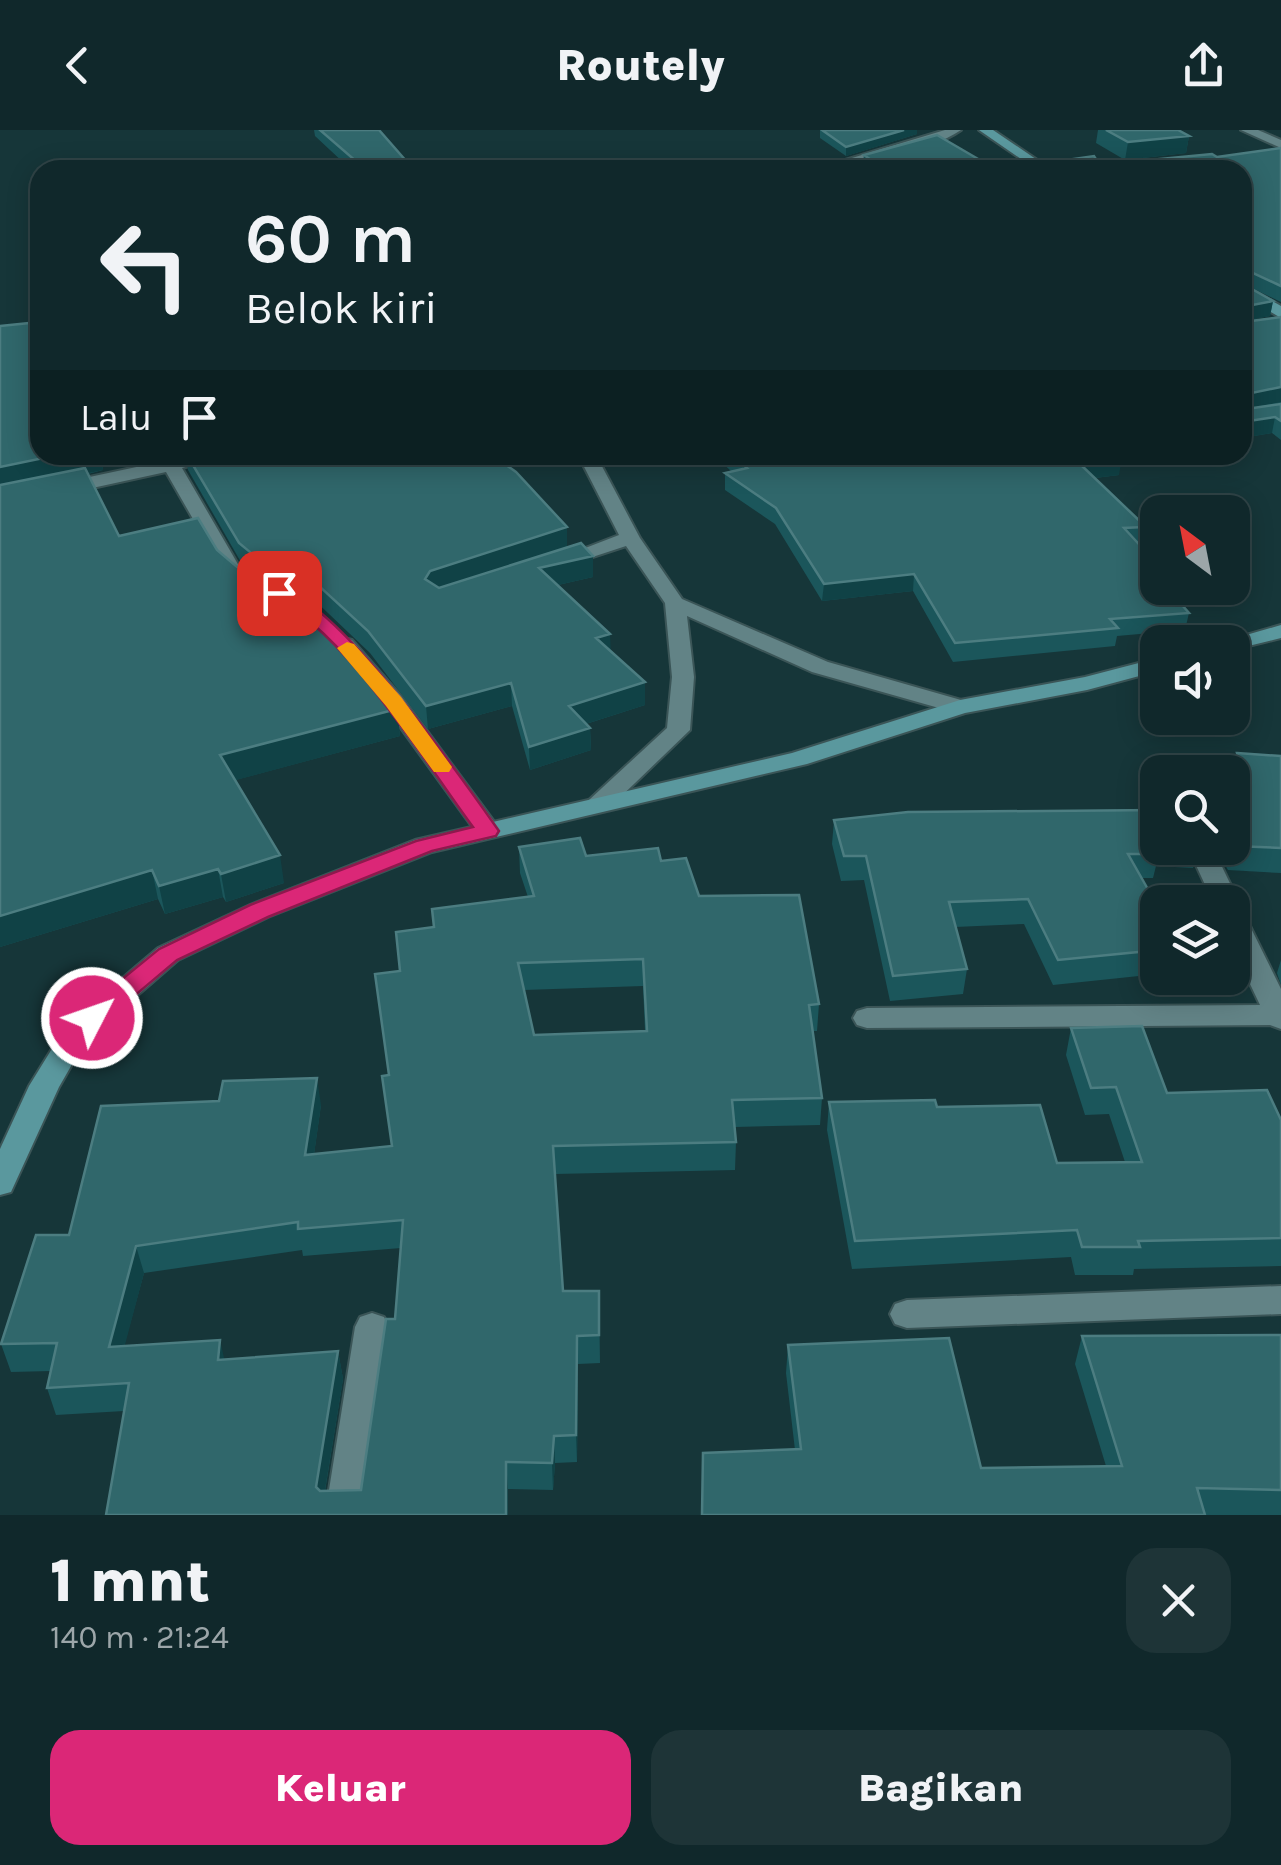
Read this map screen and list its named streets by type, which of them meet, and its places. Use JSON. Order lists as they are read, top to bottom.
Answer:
{
  "north": "top left",
  "page": {
    "header": "Routely",
    "turn": ["60 m", "Belok kiri"],
    "then": "Lalu",
    "heading": ["1 mnt", "140 m · 21:24"],
    "buttons": ["Keluar", "Bagikan"]
  }
}
